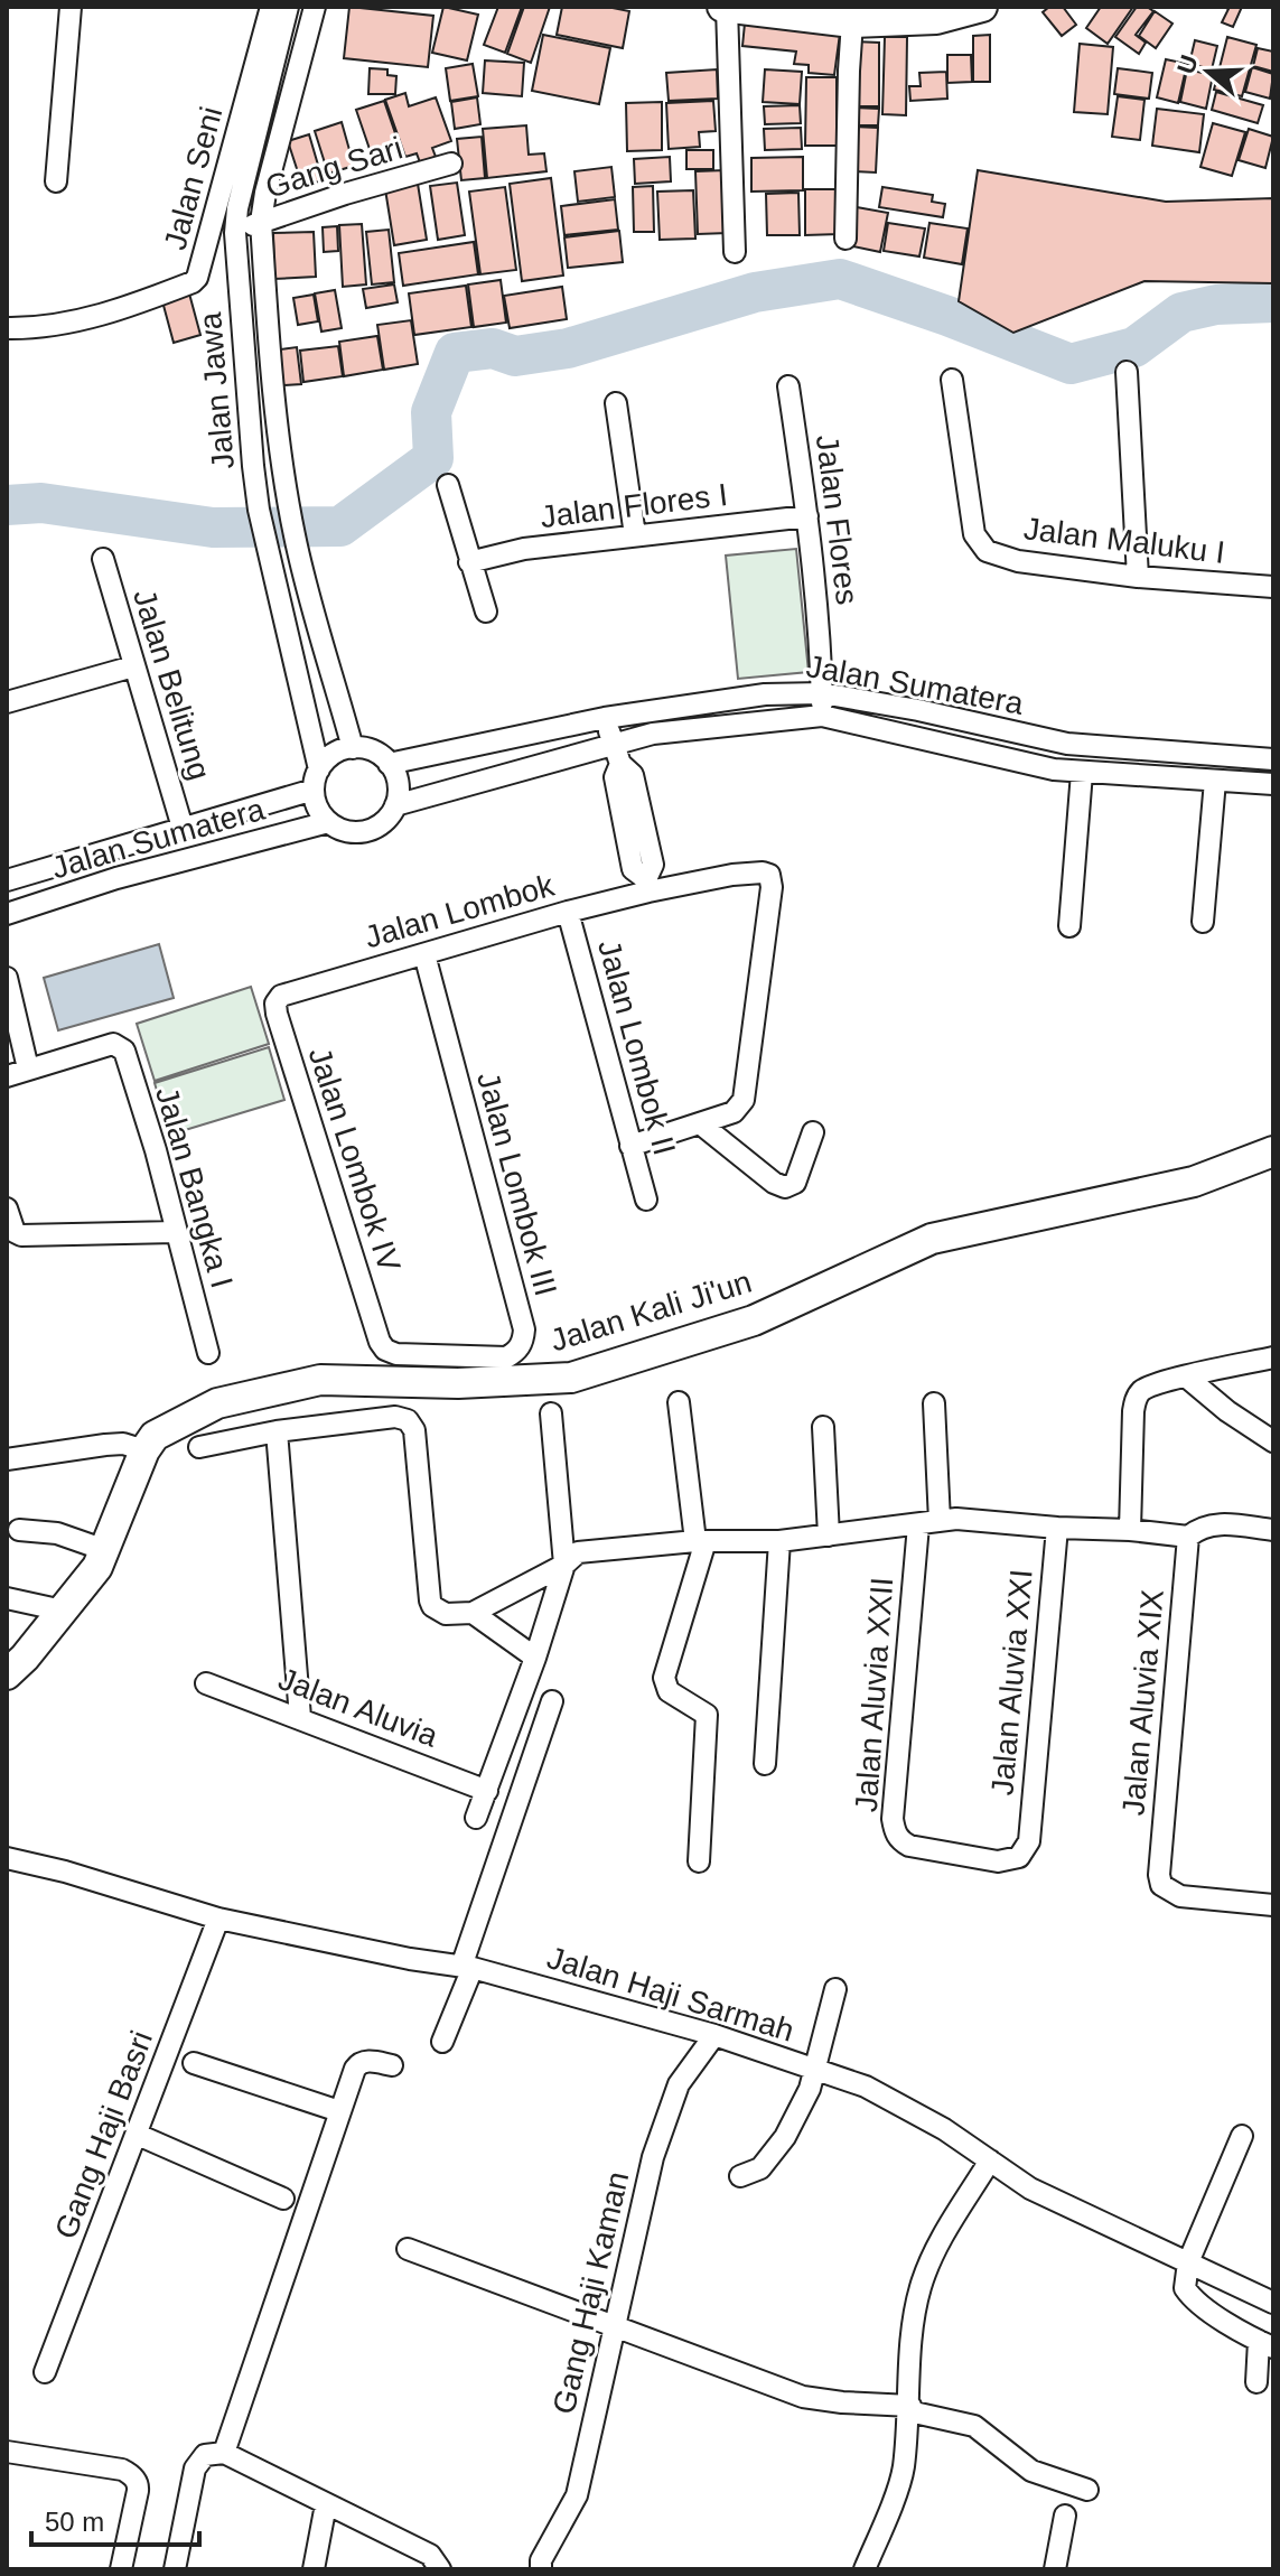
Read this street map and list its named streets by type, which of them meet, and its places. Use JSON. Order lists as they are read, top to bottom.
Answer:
{
  "streets": {
    "street": [
      "Gang Sari",
      "Jalan Seni",
      "Jalan Jawa",
      "Jalan Flores I",
      "Jalan Flores",
      "Jalan Maluku I",
      "Jalan Belitung",
      "Jalan Sumatera",
      "Jalan Lombok",
      "Jalan Lombok II",
      "Jalan Lombok IV",
      "Jalan Lombok III",
      "Jalan Bangka I",
      "Jalan Kali Ji'un",
      "Jalan Aluvia XXI",
      "Jalan Aluvia XXII",
      "Jalan Aluvia XIX",
      "Jalan Aluvia",
      "Jalan Haji Sarmah",
      "Gang Haji Basri",
      "Gang Haji Kaman"
    ]
  },
  "crossings": [
    ["Gang Sari", "Jalan Jawa"],
    ["Jalan Jawa", "Jalan Sumatera"],
    ["Jalan Flores I", "Jalan Flores"],
    ["Jalan Flores", "Jalan Sumatera"],
    ["Jalan Belitung", "Jalan Sumatera"],
    ["Jalan Lombok", "Jalan Lombok II"],
    ["Jalan Lombok", "Jalan Lombok IV"],
    ["Jalan Lombok", "Jalan Lombok III"],
    ["Jalan Lombok IV", "Jalan Lombok III"],
    ["Jalan Aluvia XXI", "Jalan Aluvia XXII"],
    ["Jalan Haji Sarmah", "Gang Haji Basri"],
    ["Jalan Haji Sarmah", "Gang Haji Kaman"]
  ],
  "scale_bar": "50 m",
  "north": "left"
}
